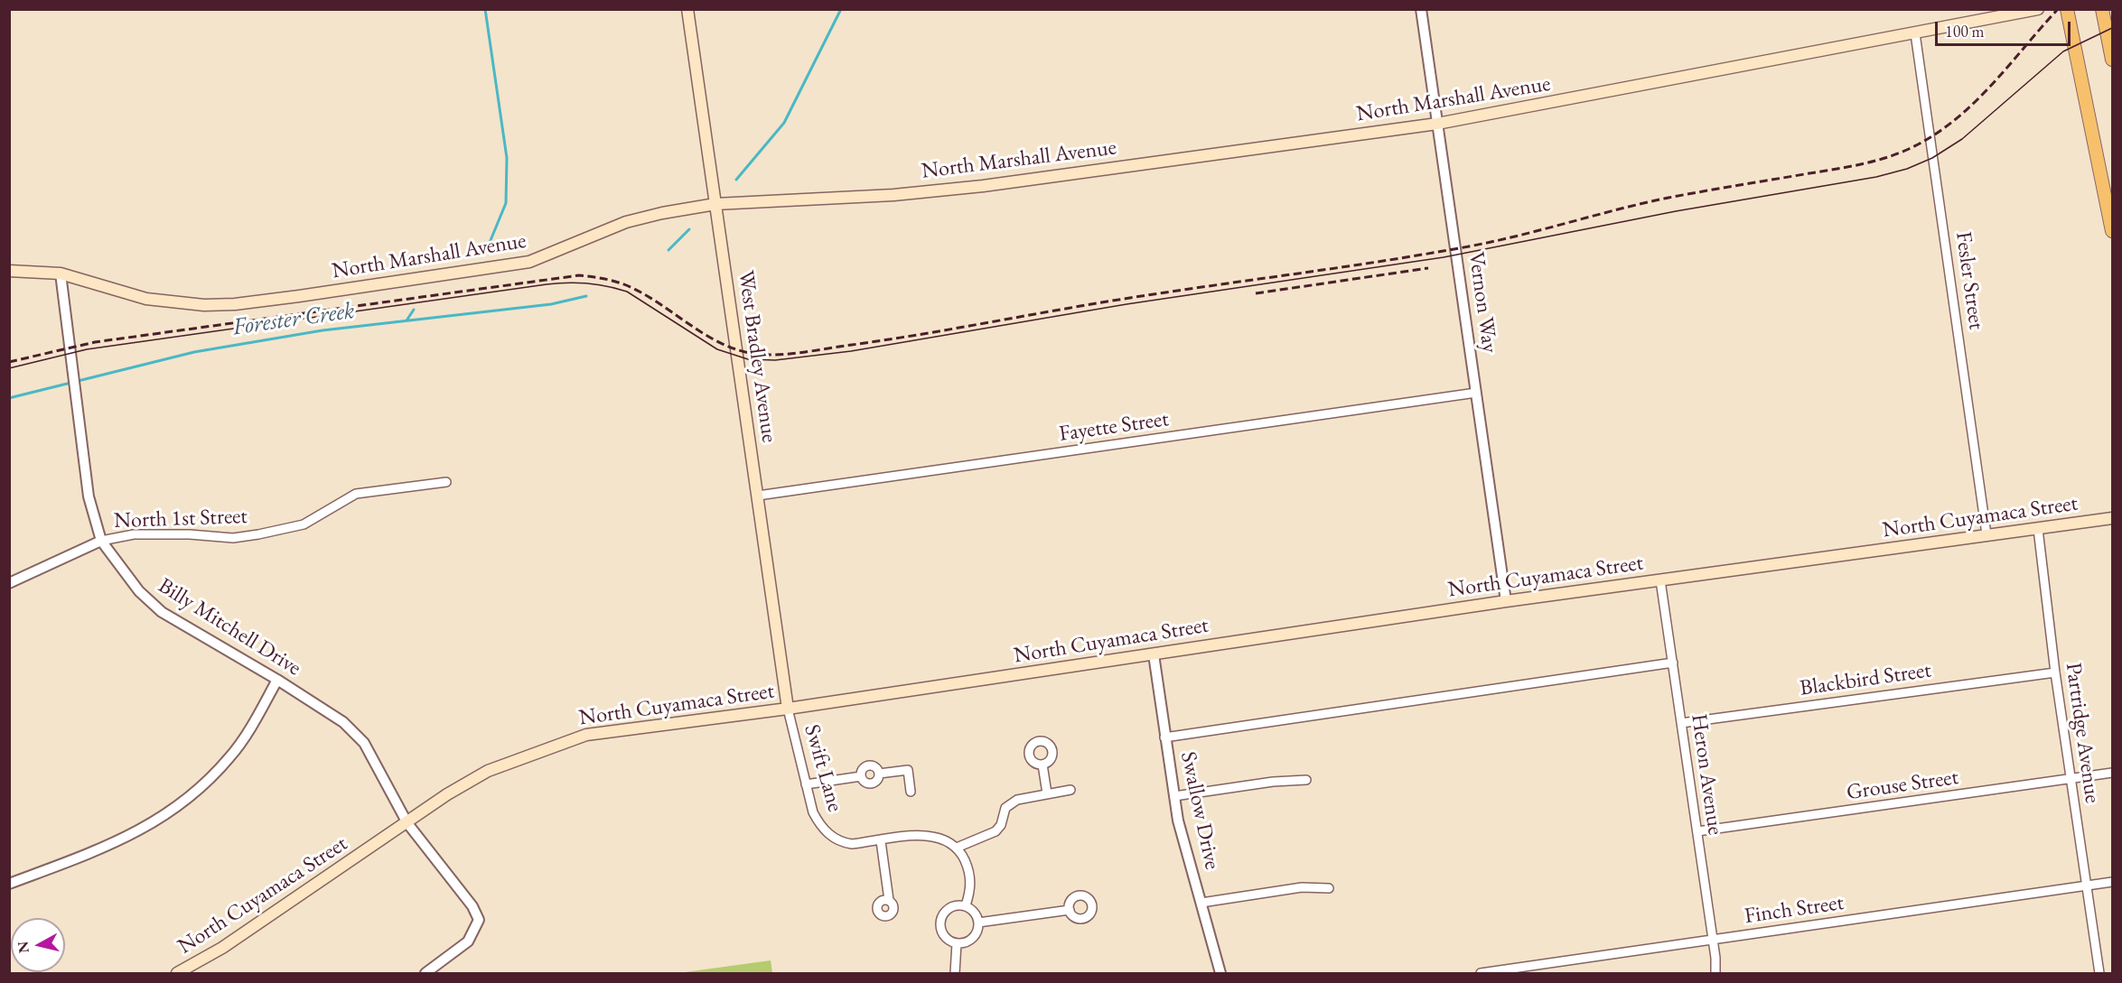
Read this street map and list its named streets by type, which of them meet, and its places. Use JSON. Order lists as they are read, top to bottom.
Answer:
{
  "streets": {
    "main road": ["North Marshall Avenue", "West Bradley Avenue", "North Cuyamaca Street"],
    "street": [
      "Fesler Street",
      "Vernon Way",
      "Fayette Street",
      "North 1st Street",
      "Billy Mitchell Drive",
      "Blackbird Street",
      "Partridge Avenue",
      "Swift Lane",
      "Heron Avenue",
      "Grouse Street",
      "Swallow Drive",
      "Finch Street"
    ]
  },
  "crossings": [
    ["North Marshall Avenue", "Fesler Street"],
    ["North Marshall Avenue", "Vernon Way"],
    ["North Marshall Avenue", "West Bradley Avenue"],
    ["North Marshall Avenue", "Billy Mitchell Drive"],
    ["Fesler Street", "North Cuyamaca Street"],
    ["Vernon Way", "Fayette Street"],
    ["Vernon Way", "North Cuyamaca Street"],
    ["West Bradley Avenue", "Fayette Street"],
    ["West Bradley Avenue", "North Cuyamaca Street"],
    ["West Bradley Avenue", "Swift Lane"],
    ["North Cuyamaca Street", "Billy Mitchell Drive"],
    ["North Cuyamaca Street", "Partridge Avenue"],
    ["North Cuyamaca Street", "Swift Lane"],
    ["North Cuyamaca Street", "Heron Avenue"],
    ["North Cuyamaca Street", "Swallow Drive"],
    ["North 1st Street", "Billy Mitchell Drive"],
    ["Blackbird Street", "Partridge Avenue"],
    ["Blackbird Street", "Heron Avenue"],
    ["Partridge Avenue", "Grouse Street"],
    ["Partridge Avenue", "Finch Street"],
    ["Heron Avenue", "Grouse Street"],
    ["Heron Avenue", "Finch Street"]
  ],
  "water": ["Forester Creek"],
  "scale_bar": "100 m",
  "north": "left"
}
